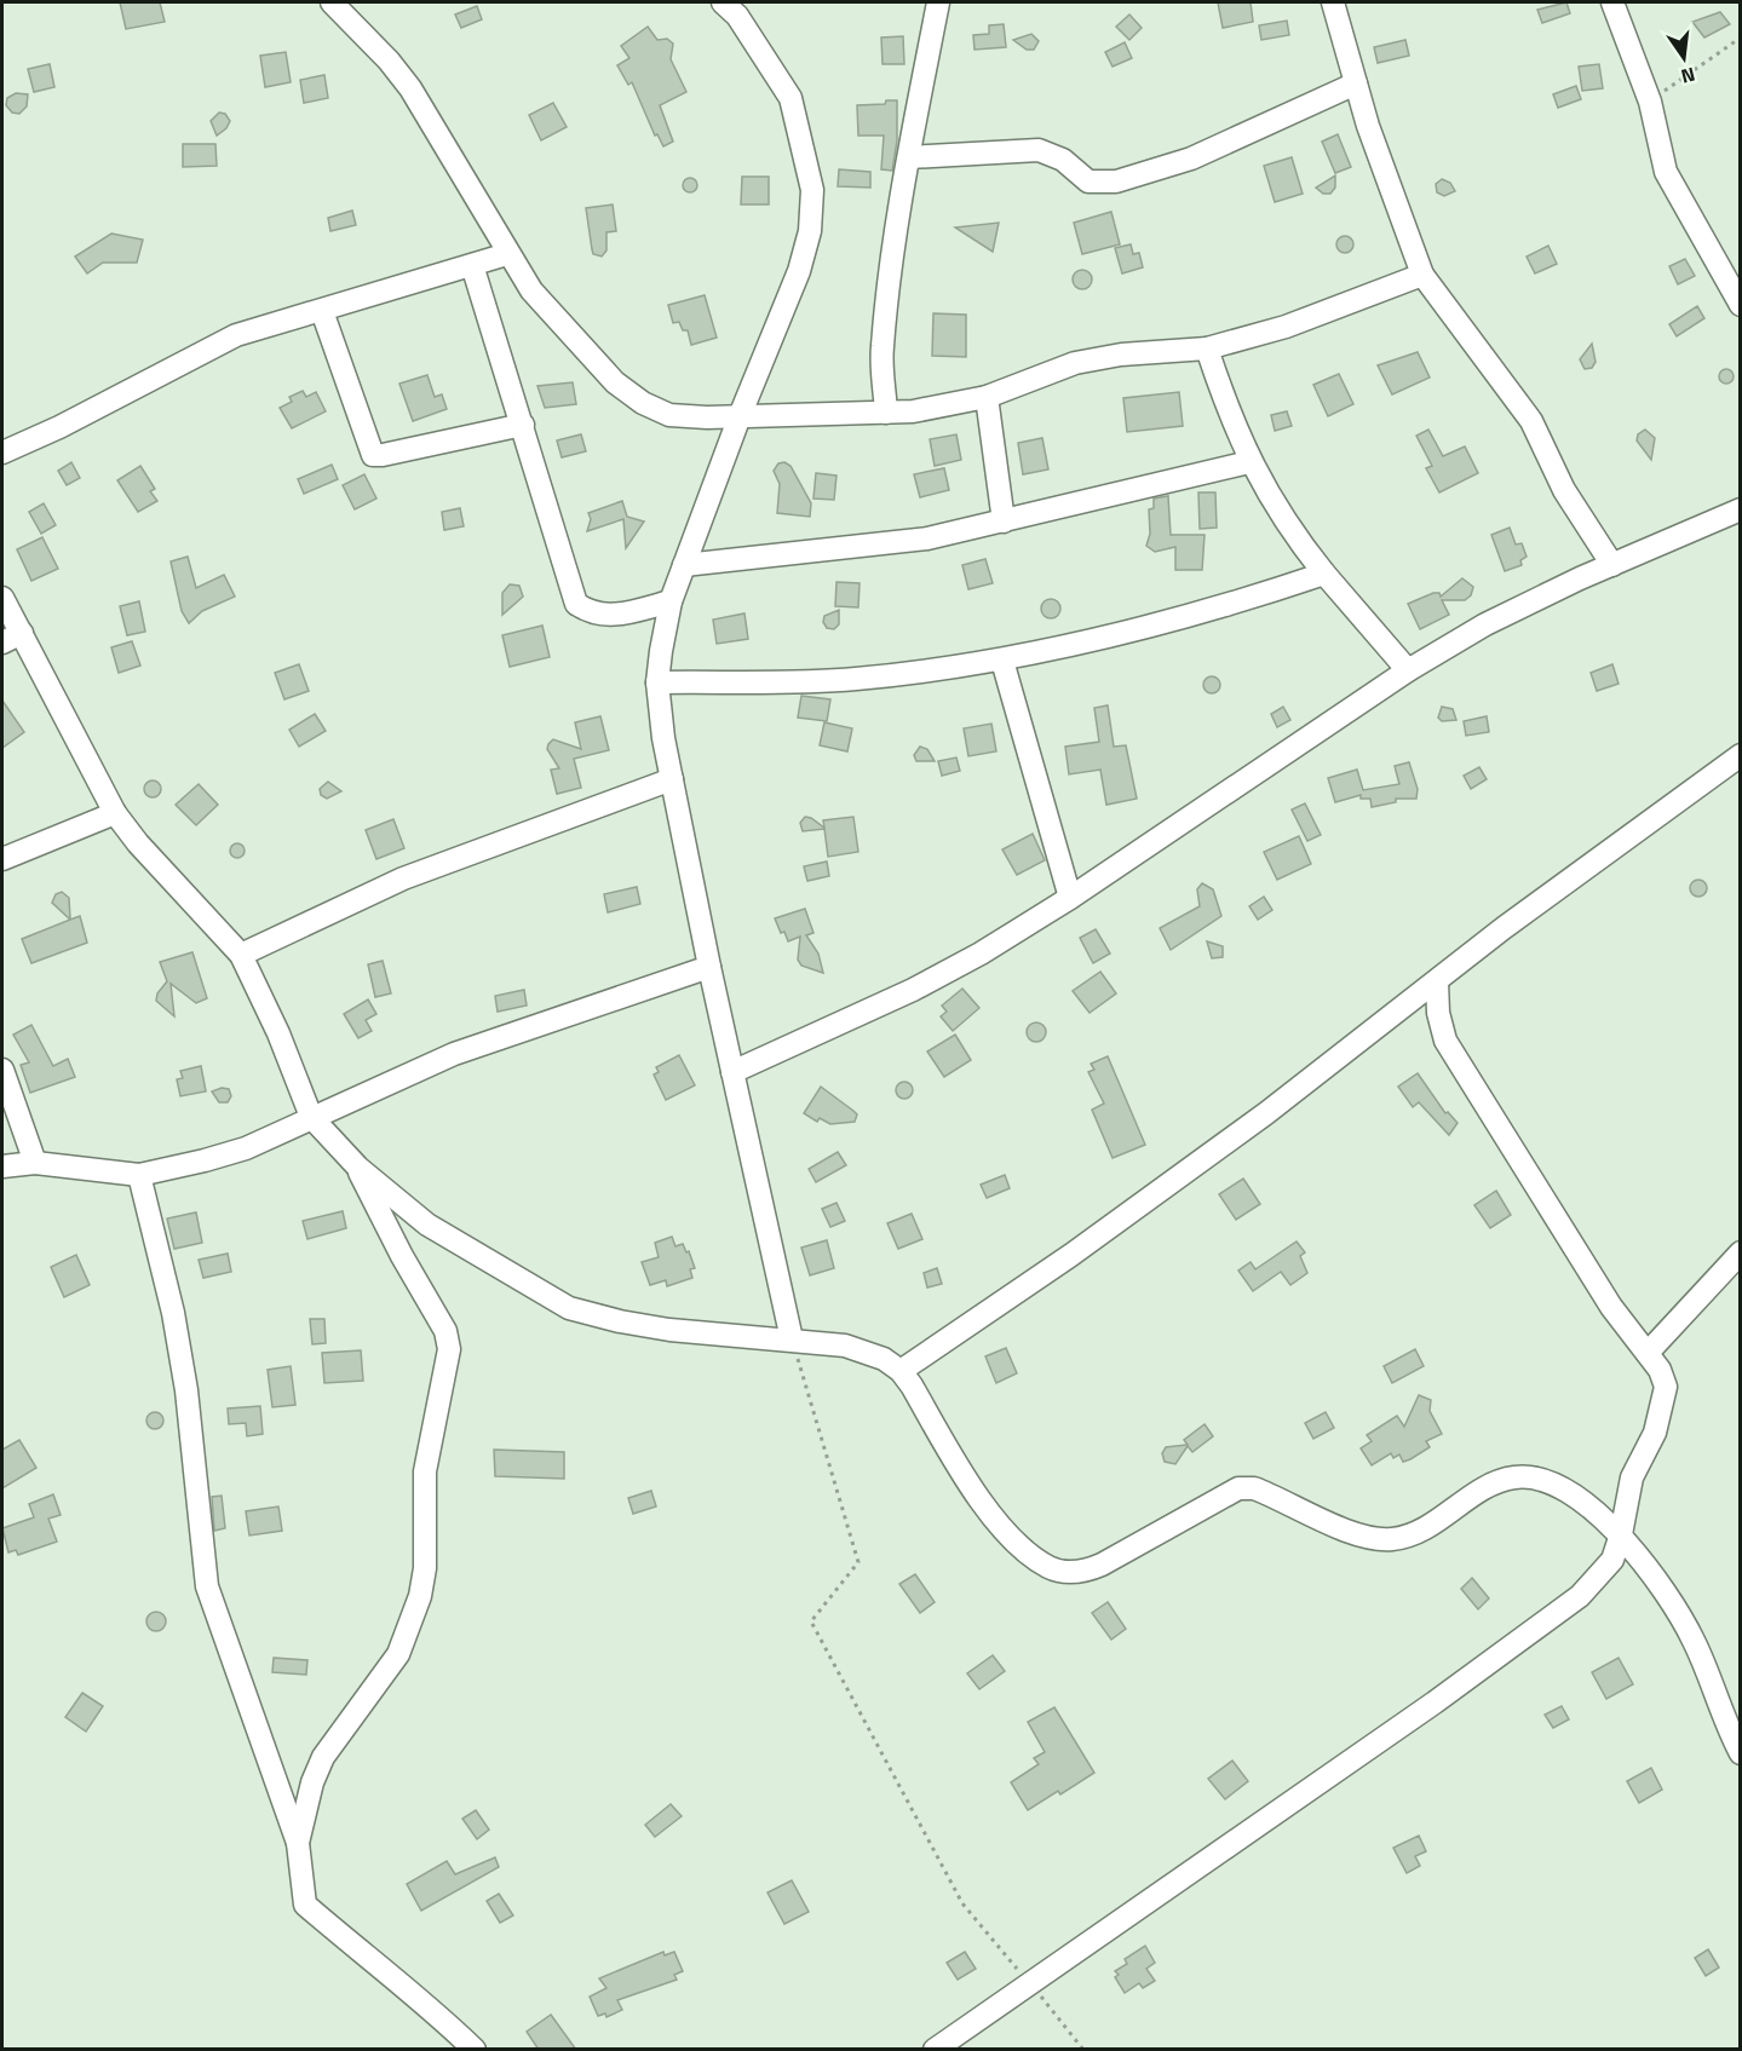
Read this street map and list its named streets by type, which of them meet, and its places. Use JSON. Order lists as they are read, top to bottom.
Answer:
{
  "north": "bottom"
}
